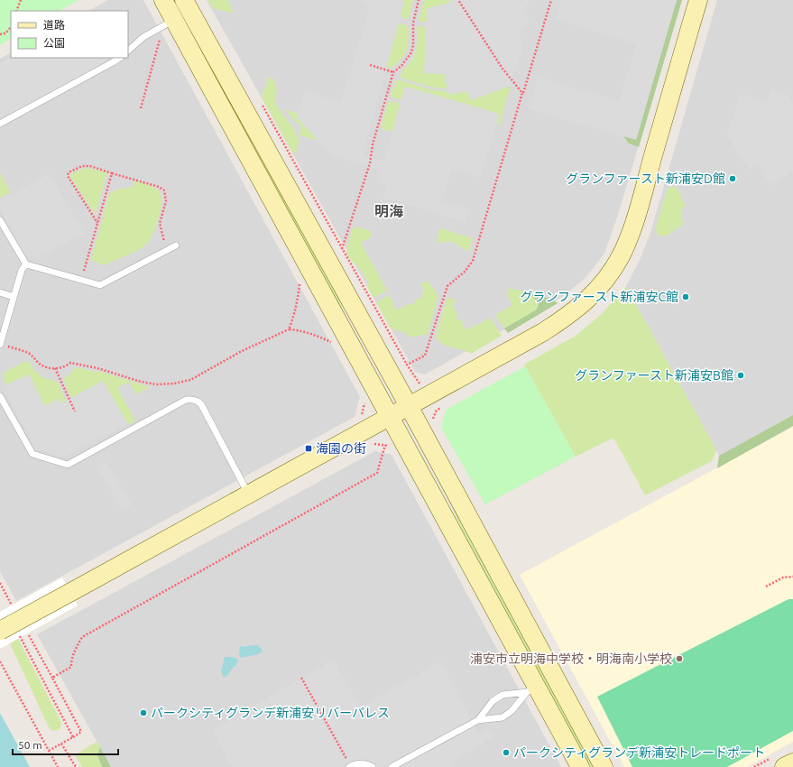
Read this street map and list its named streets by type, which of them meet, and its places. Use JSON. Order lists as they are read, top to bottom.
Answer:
{
  "districts": ["明海"],
  "places": {
    "other": [
      "グランファースト新浦安D館",
      "グランファースト新浦安C館",
      "グランファースト新浦安B館",
      "浦安市立明海中学校・明海南小学校",
      "パークシティグランデ新浦安リバーパレス",
      "パークシティグランデ新浦安トレードポート"
    ],
    "transit": ["海園の街"]
  },
  "legend": ["道路", "公園"],
  "scale_bar": "50 m"
}
